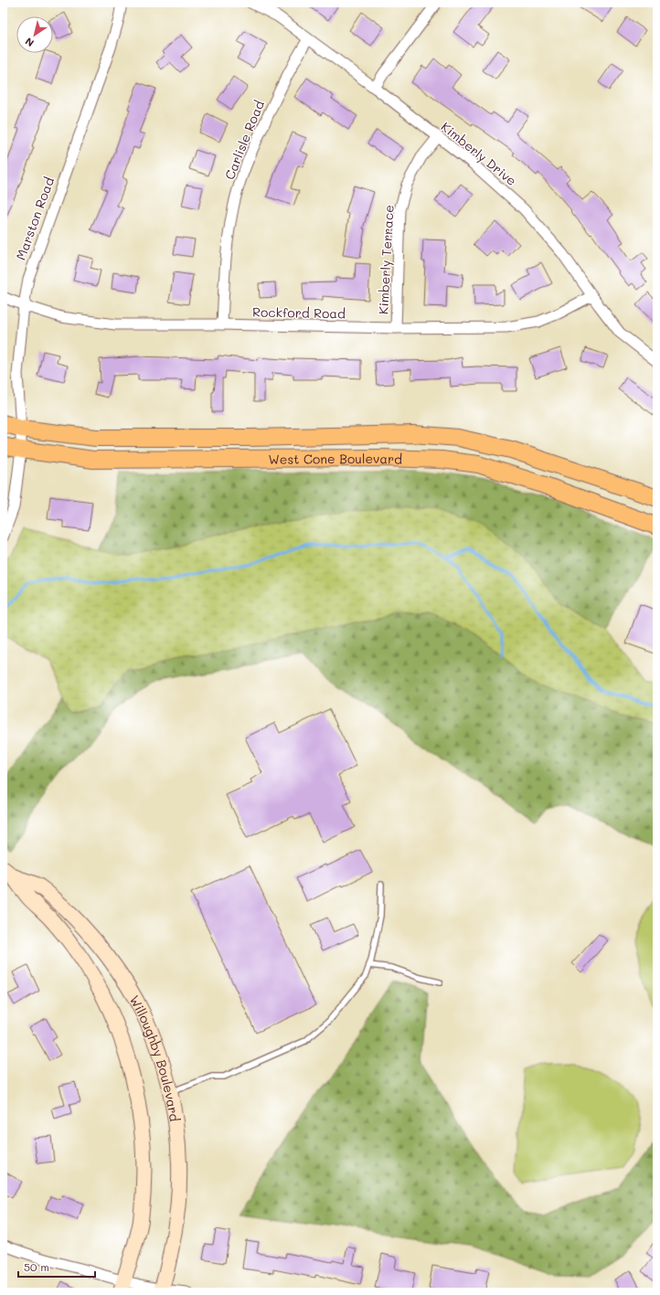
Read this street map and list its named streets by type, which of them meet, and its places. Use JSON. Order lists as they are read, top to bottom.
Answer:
{
  "streets": {
    "main road": ["West Cone Boulevard"],
    "street": [
      "Carlisle Road",
      "Kimberly Drive",
      "Marston Road",
      "Kimberly Terrace",
      "Rockford Road",
      "Willoughby Boulevard"
    ]
  },
  "crossings": [
    ["Carlisle Road", "Kimberly Drive"],
    ["Carlisle Road", "Rockford Road"],
    ["Kimberly Drive", "Kimberly Terrace"],
    ["Kimberly Drive", "Rockford Road"],
    ["Marston Road", "Rockford Road"],
    ["Marston Road", "West Cone Boulevard"],
    ["Kimberly Terrace", "Rockford Road"]
  ],
  "scale_bar": "50 m",
  "north": "bottom left"
}
